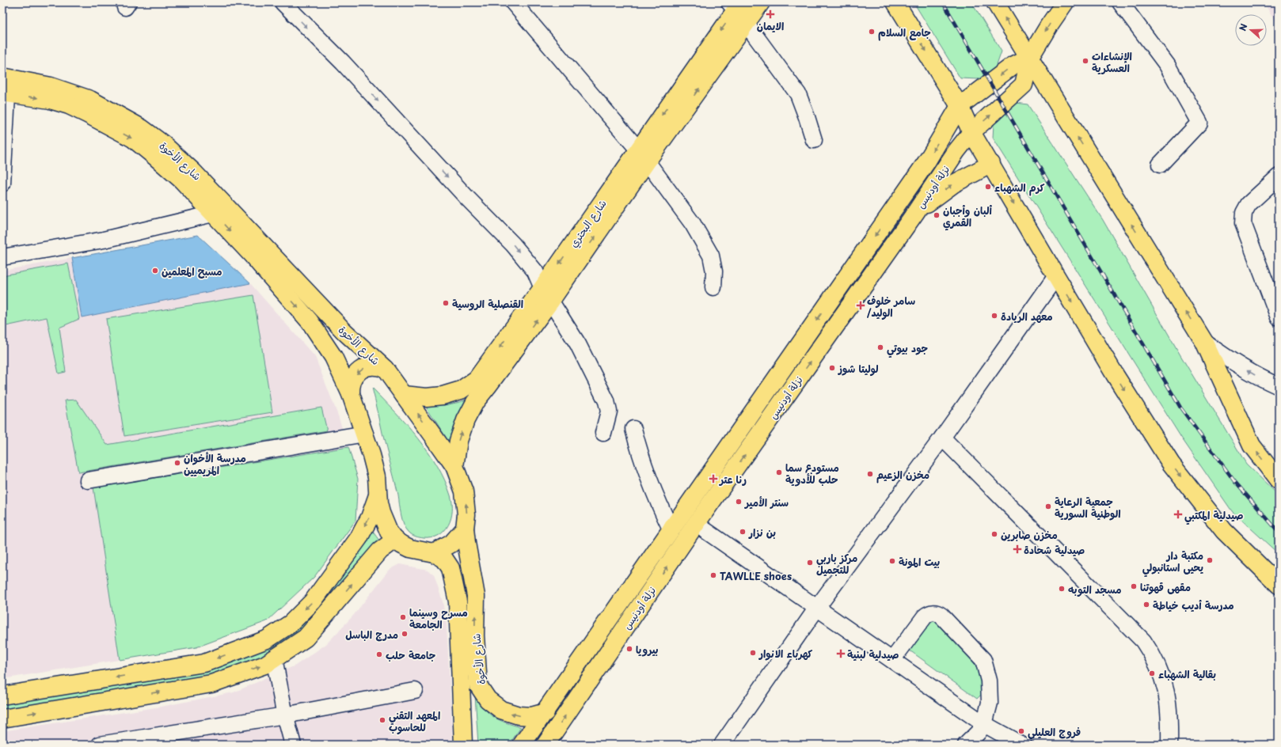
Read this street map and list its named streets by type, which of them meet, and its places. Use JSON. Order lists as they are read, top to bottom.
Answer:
{
  "streets": {
    "main road": ["شارع الأخوة", "نزلة أودنيس"]
  },
  "places": {
    "health": [
      "الايمان",
      "سامر خلوف /الوليد",
      "رنا عتر",
      "صيدلية المكتبي",
      "صيدلية شحادة",
      "صيدلية لبنية"
    ],
    "other": [
      "جامع السلام",
      "الإنشاءات العسكرية",
      "كرم الشهباء",
      "ألبان وأجبان القمري",
      "مسبح المعلمين",
      "القنصلية الروسية",
      "معهد الريادة",
      "جود بيوتي",
      "لوليتا شوز",
      "مدرسة الأخوان المريميين",
      "مستودع سما حلب للأدوية",
      "مخزن الزعيم",
      "سنتر الأمير",
      "جمعية الرعاية الوطنية السورية",
      "بن نزار",
      "مخزن صابرين",
      "مكتبة دار يحيى استانبولي",
      "بيت المونة",
      "مركز باربي للتجميل",
      "TAWLLE shoes",
      "مقهى قهوتنا",
      "مسجد التوبه",
      "مدرسة أديب خياطة",
      "مسرح وسينما الجامعة",
      "مدرج الباسل",
      "بيرويا",
      "كهرباء الانوار",
      "جامعة حلب",
      "بقالية الشهباء",
      "المعهد التقني للحاسوب",
      "فروج العليلي"
    ]
  },
  "north": "left"
}
